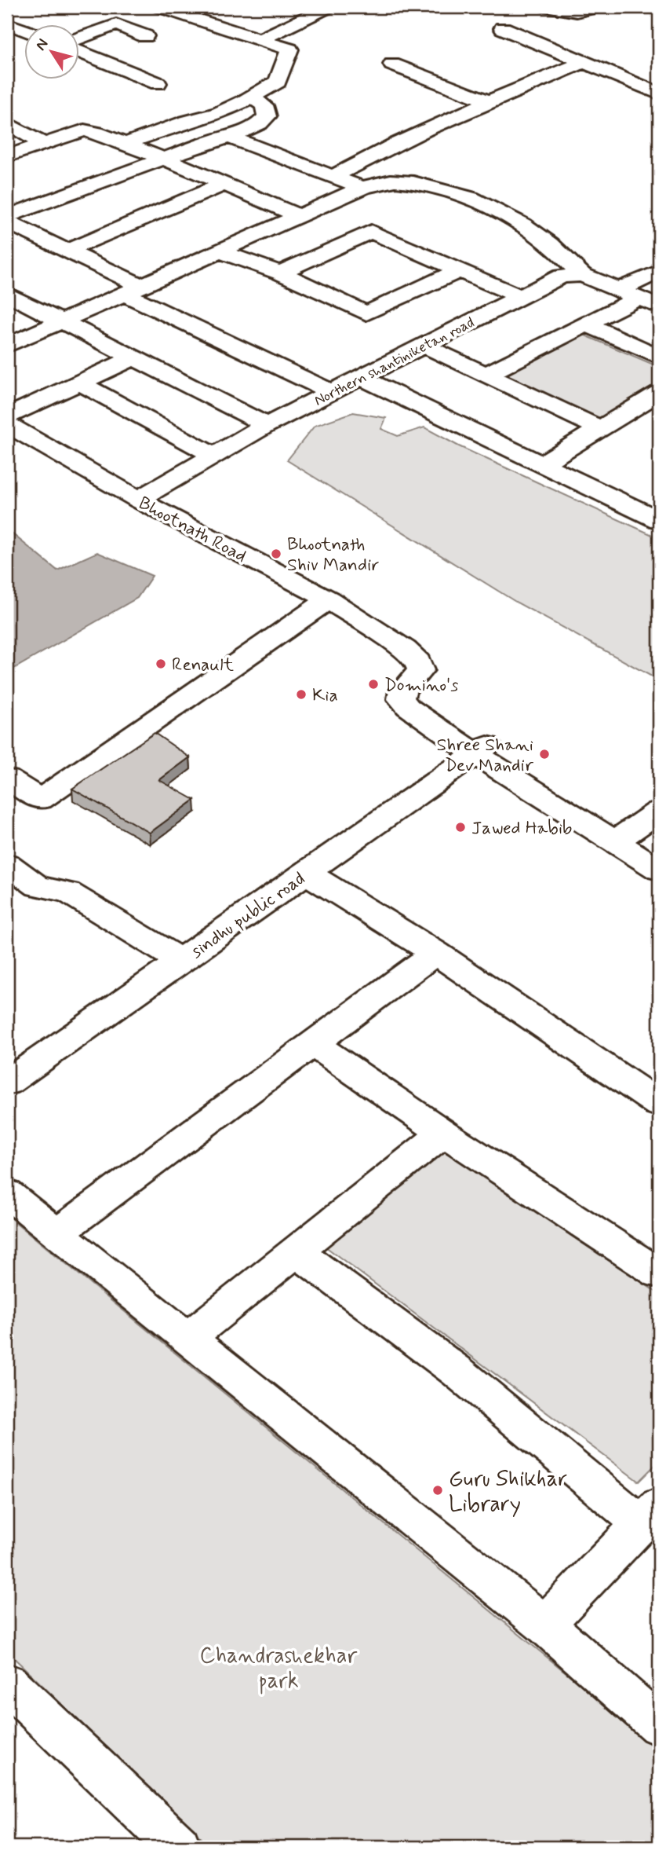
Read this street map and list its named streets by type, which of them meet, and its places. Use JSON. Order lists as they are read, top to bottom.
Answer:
{
  "streets": {
    "street": ["Northern shantiniketan road", "Bhootnath Road", "sindhu public road"]
  },
  "crossings": [
    ["Northern shantiniketan road", "Bhootnath Road"],
    ["Bhootnath Road", "sindhu public road"]
  ],
  "parks": ["Chandrashekhar park"],
  "places": [
    "Bhootnath Shiv Mandir",
    "Renault",
    "Domino's",
    "Kia",
    "Shree Shani Dev Mandir",
    "Jawed Habib",
    "Guru Shikhar Library"
  ],
  "north": "top left"
}
